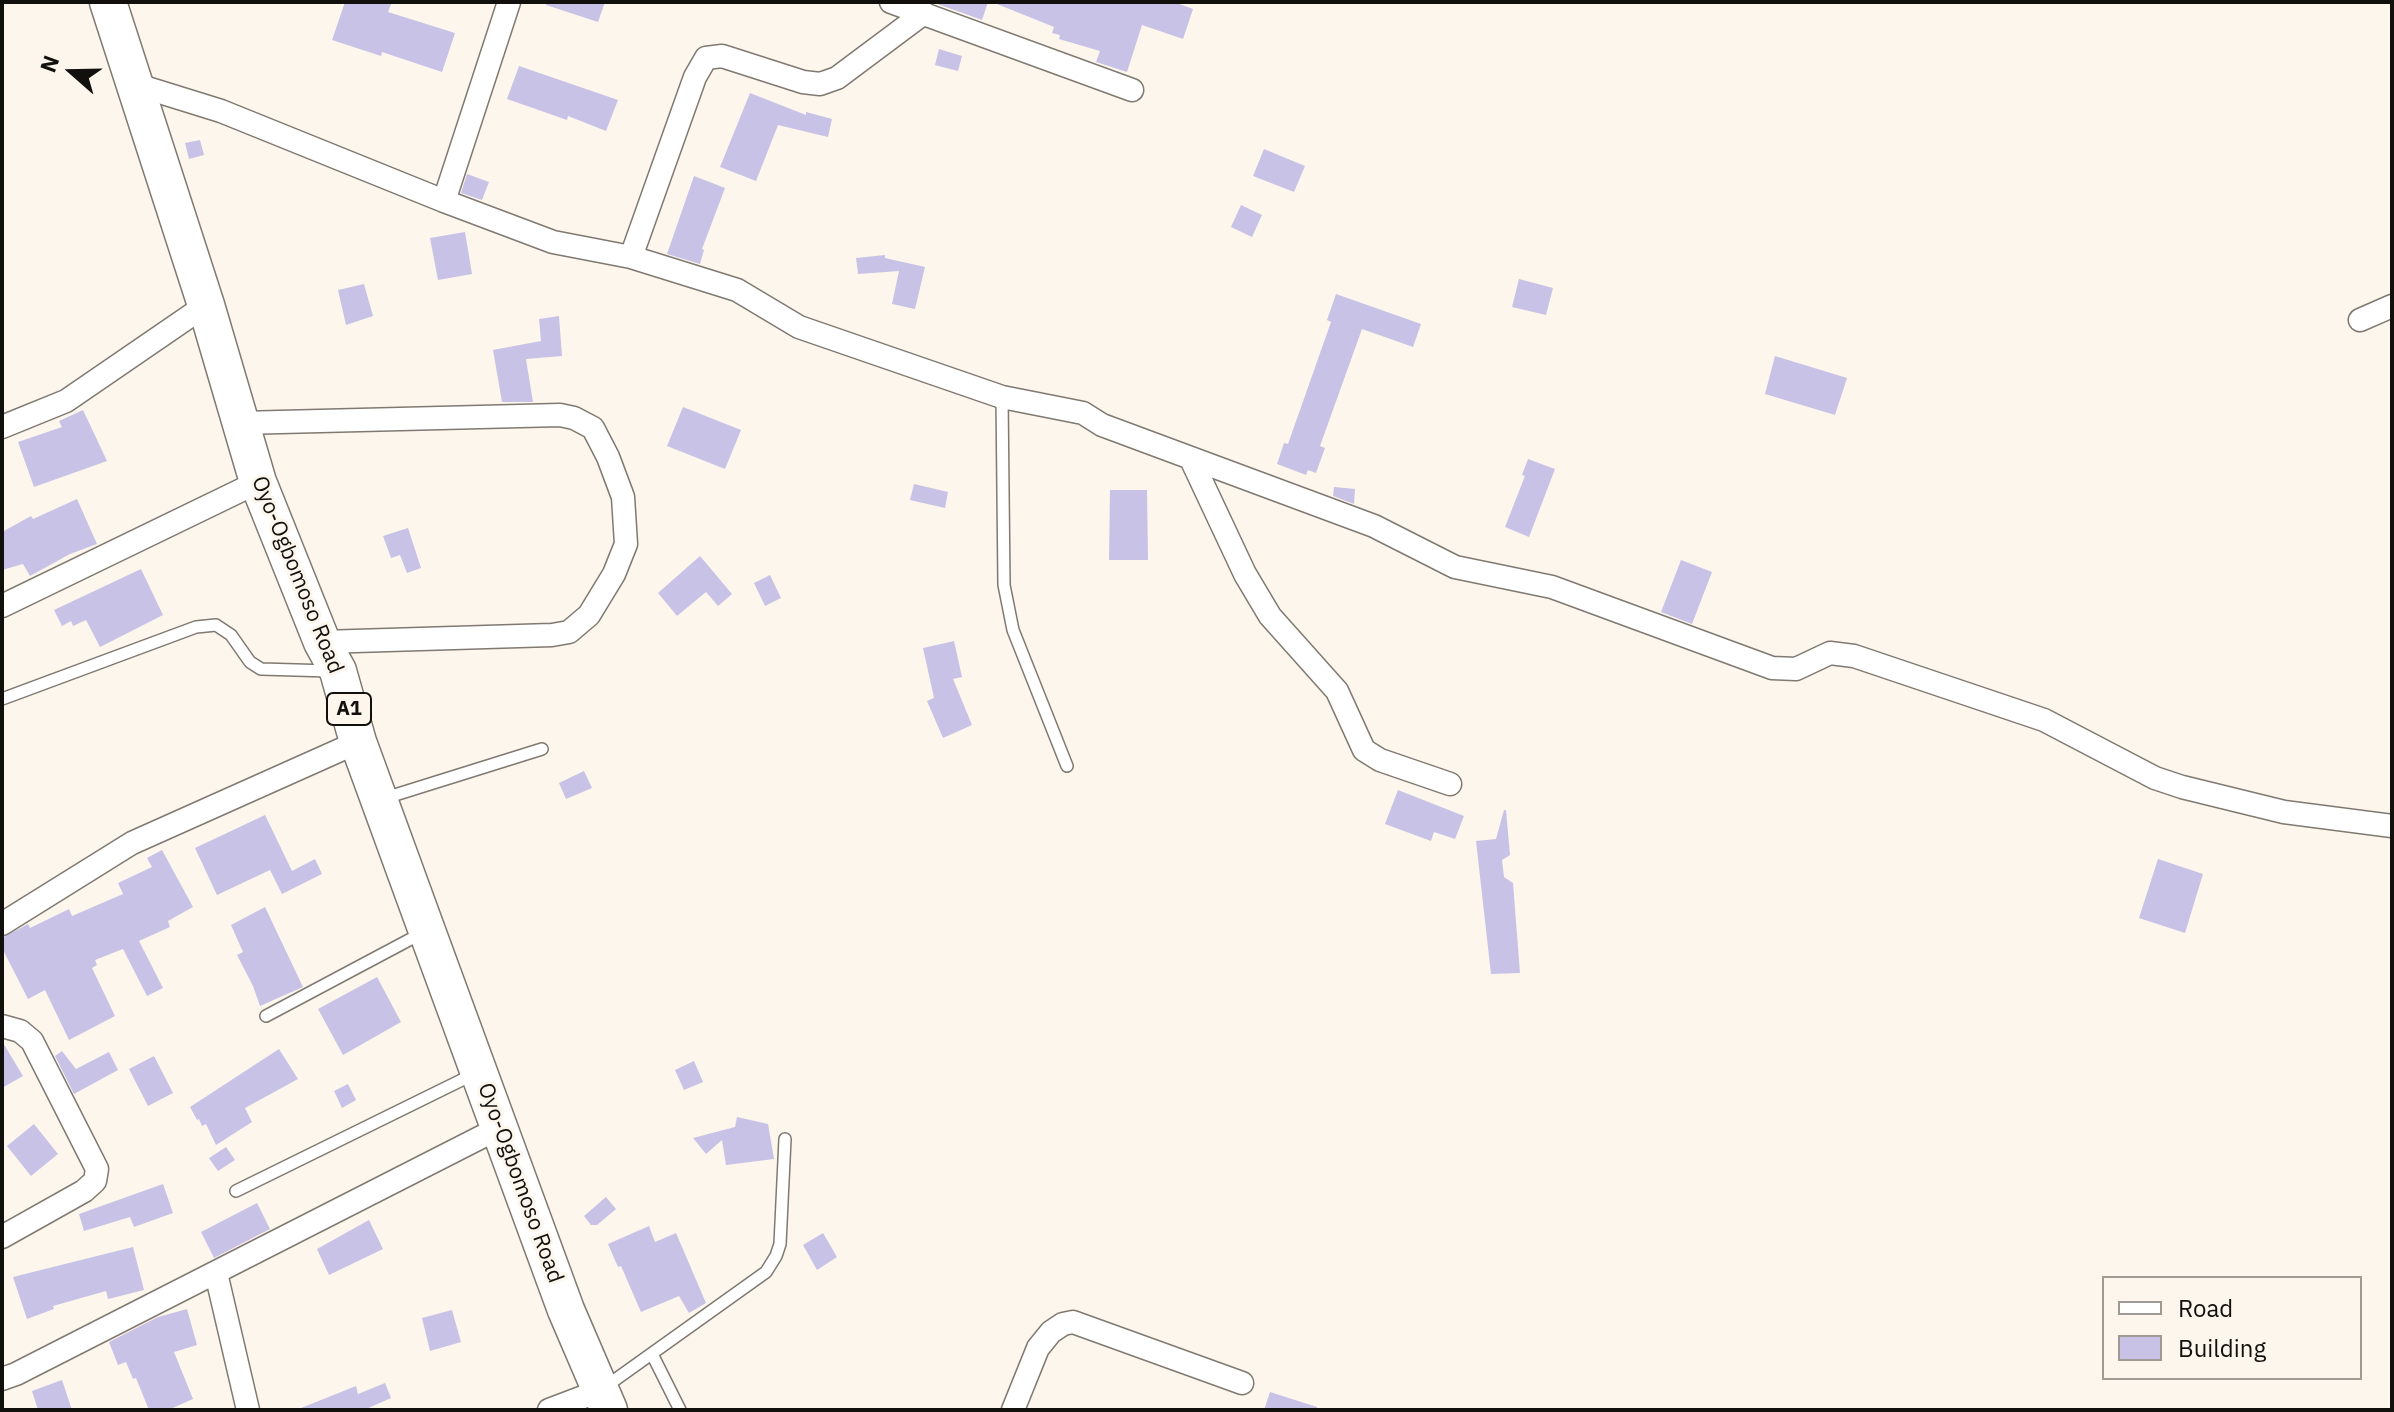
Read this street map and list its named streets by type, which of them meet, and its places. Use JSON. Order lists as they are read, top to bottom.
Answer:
{
  "streets": {
    "highway": ["Oyo-Ogbomoso Road", "A1"]
  },
  "legend": ["Road", "Building"],
  "north": "left"
}
